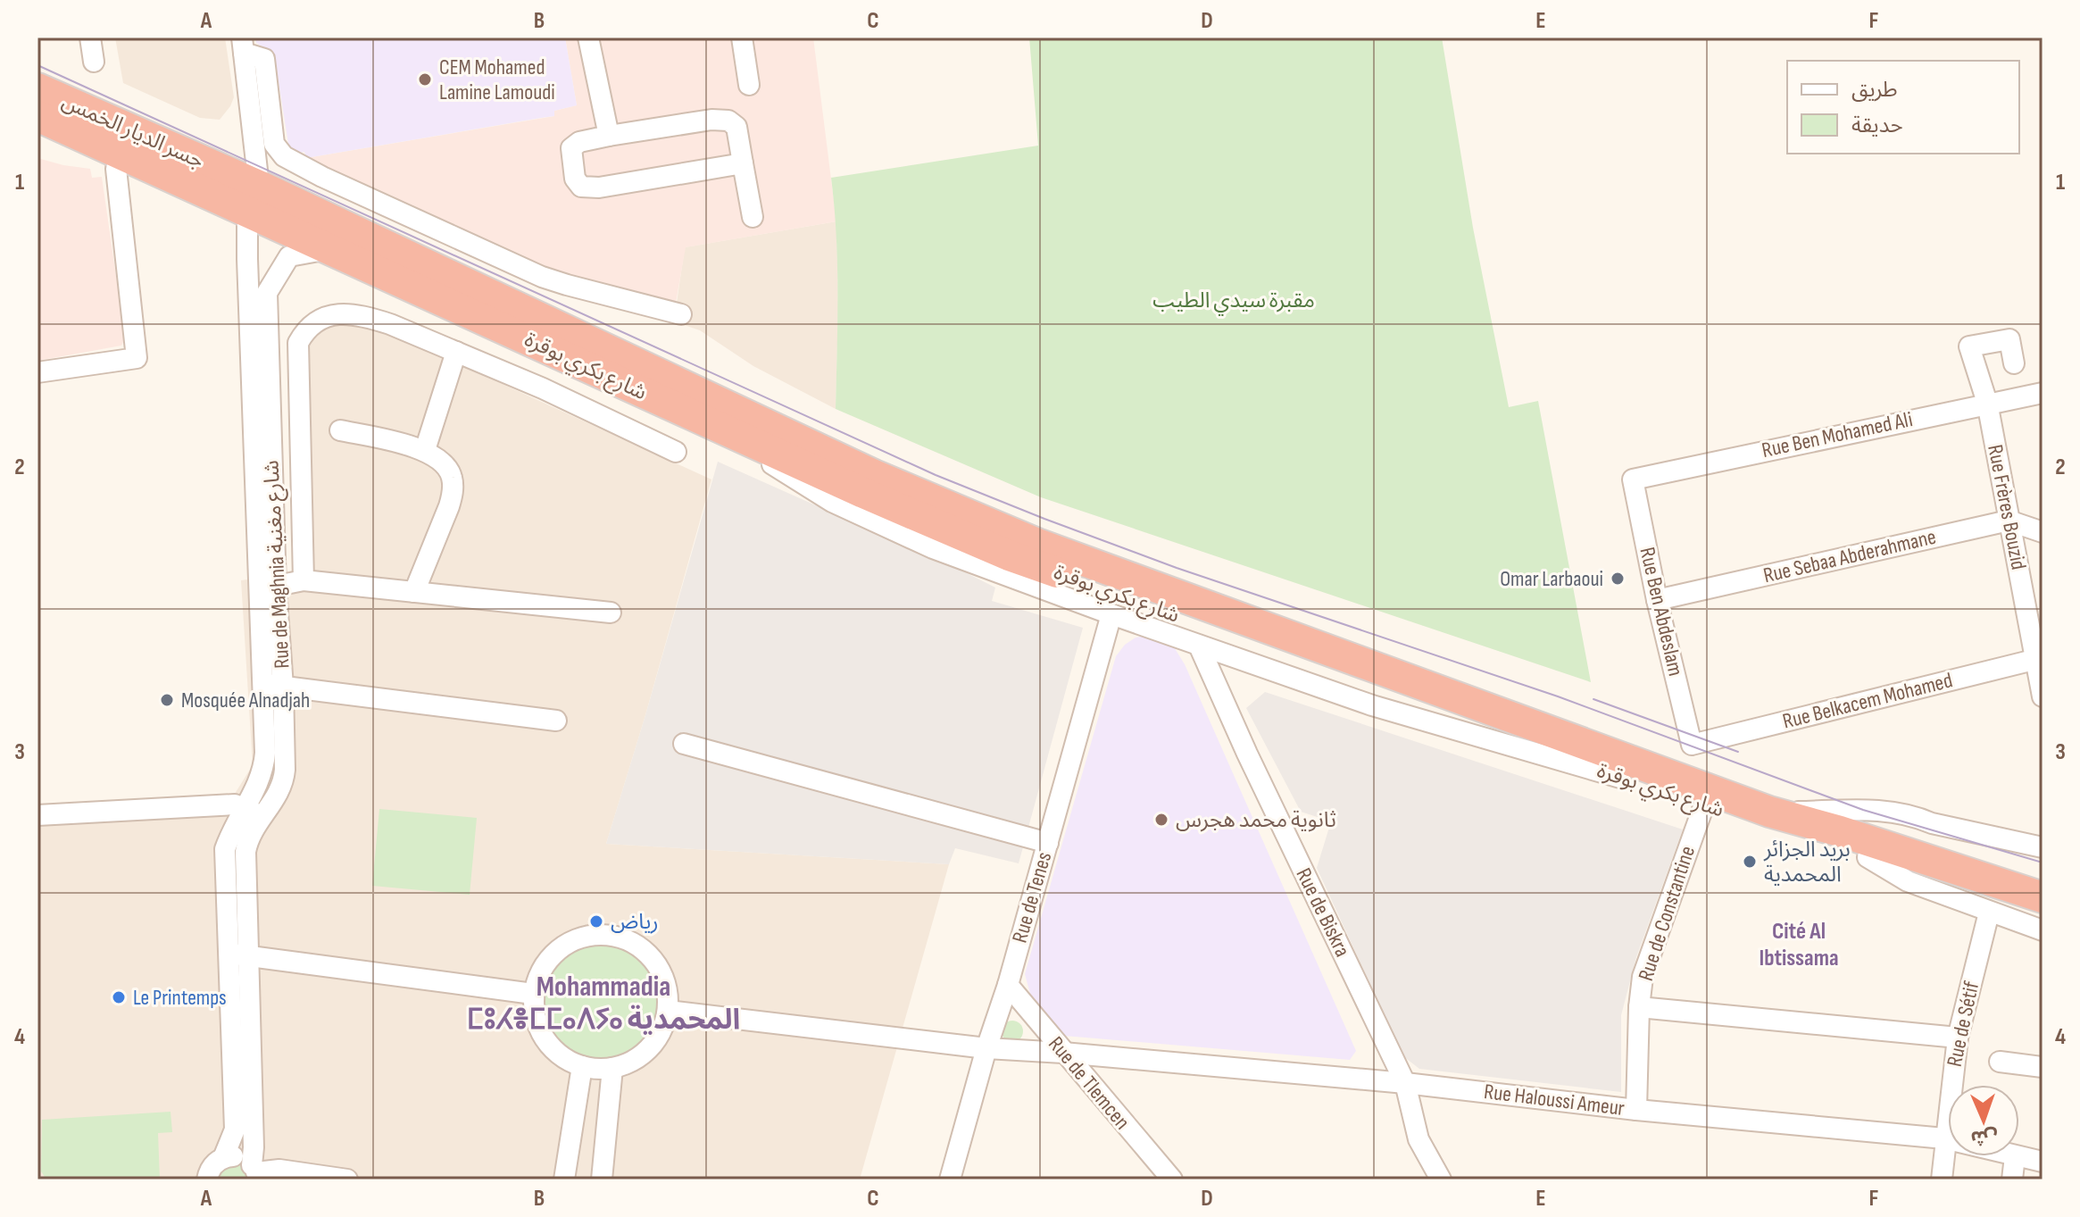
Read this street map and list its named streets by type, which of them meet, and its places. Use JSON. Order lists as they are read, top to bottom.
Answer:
{
  "streets": {
    "highway": ["جسر الديار الخمس", "شارع بكري بوقرة"],
    "street": [
      "Rue Ben Mohamed Ali",
      "Rue Frères Bouzid",
      "Rue Sebaa Abderahmane",
      "Rue de Maghnia شارع مغنية",
      "Rue Ben Abdeslam",
      "Rue Belkacem Mohamed",
      "Rue de Tenes",
      "Rue de Biskra",
      "Rue de Constantine",
      "Rue de Sétif",
      "Rue de Tlemcen",
      "Rue Haloussi Ameur"
    ]
  },
  "crossings": [
    ["جسر الديار الخمس", "شارع بكري بوقرة"],
    ["شارع بكري بوقرة", "Rue de Maghnia شارع مغنية"],
    ["شارع بكري بوقرة", "Rue de Constantine"],
    ["Rue Ben Mohamed Ali", "Rue Frères Bouzid"],
    ["Rue Ben Mohamed Ali", "Rue Ben Abdeslam"],
    ["Rue Frères Bouzid", "Rue Sebaa Abderahmane"],
    ["Rue Frères Bouzid", "Rue Belkacem Mohamed"],
    ["Rue Sebaa Abderahmane", "Rue Ben Abdeslam"],
    ["Rue Ben Abdeslam", "Rue Belkacem Mohamed"],
    ["Rue de Tenes", "Rue de Tlemcen"],
    ["Rue de Tenes", "Rue Haloussi Ameur"],
    ["Rue de Biskra", "Rue Haloussi Ameur"],
    ["Rue de Constantine", "Rue Haloussi Ameur"],
    ["Rue de Sétif", "Rue Haloussi Ameur"],
    ["Rue de Tlemcen", "Rue Haloussi Ameur"]
  ],
  "districts": ["Cité Al Ibtissama", "Mohammadia ⵎⵓⵃⴻⵎⵎⴰⴷⵢⴰ المحمدية"],
  "parks": ["مقبرة سيدي الطيب"],
  "places": [
    "CEM Mohamed Lamine Lamoudi",
    "Omar Larbaoui",
    "Mosquée Alnadjah",
    "ثانوية محمد هجرس",
    "بريد الجزائر المحمدية",
    "رياض",
    "Le Printemps"
  ],
  "legend": ["طريق", "حديقة"],
  "north": "bottom",
  "grid": {
    "columns": [
      "A",
      "B",
      "C",
      "D",
      "E",
      "F"
    ],
    "rows": [
      "1",
      "2",
      "3",
      "4"
    ]
  }
}
